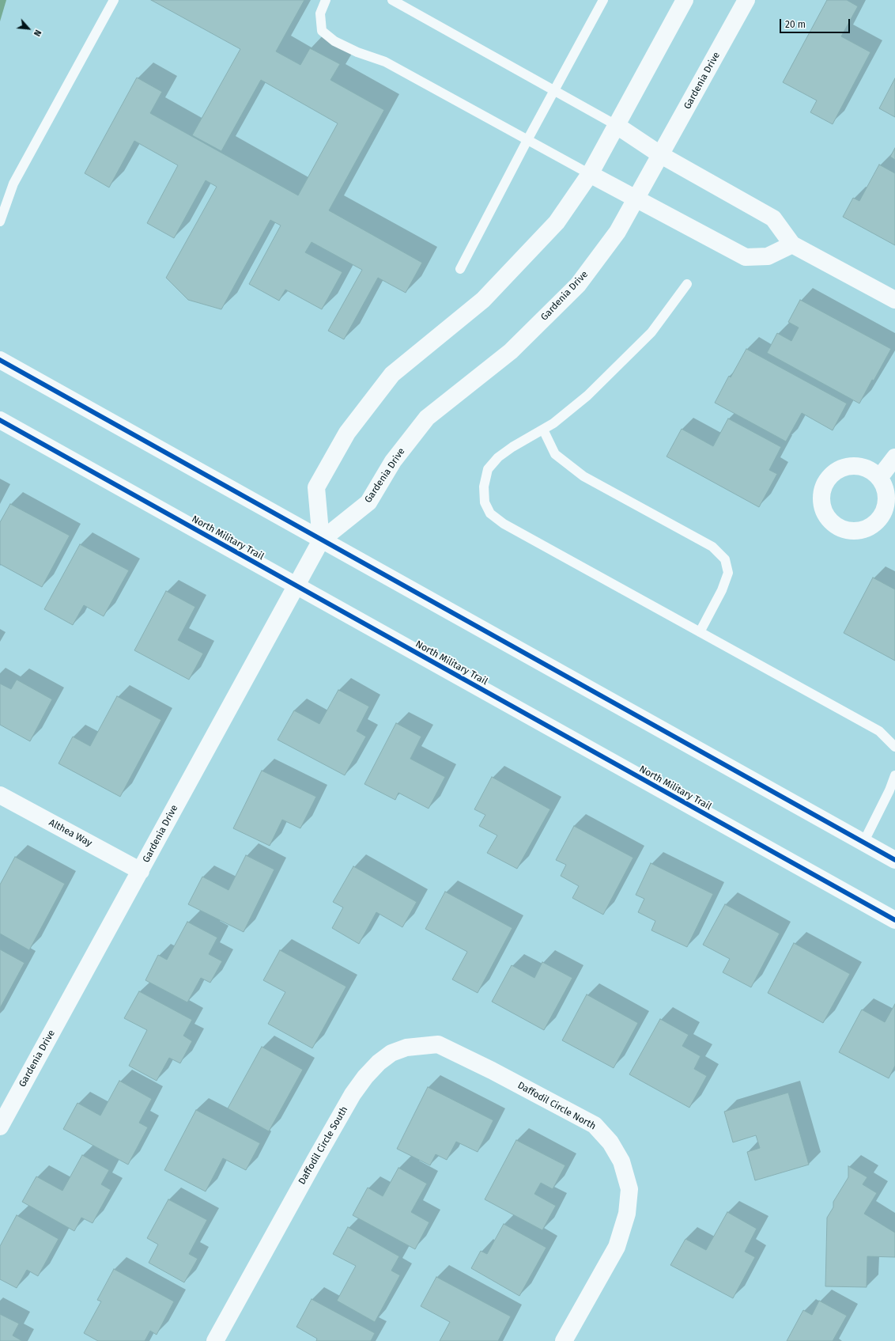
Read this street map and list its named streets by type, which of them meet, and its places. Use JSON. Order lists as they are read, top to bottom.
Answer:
{
  "streets": {
    "street": [
      "Gardenia Drive",
      "North Military Trail",
      "Althea Way",
      "Daffodil Circle North",
      "Daffodil Circle South"
    ]
  },
  "crossings": [
    ["Gardenia Drive", "North Military Trail"],
    ["Gardenia Drive", "Althea Way"],
    ["Daffodil Circle North", "Daffodil Circle South"]
  ],
  "scale_bar": "20 m",
  "north": "bottom right"
}
